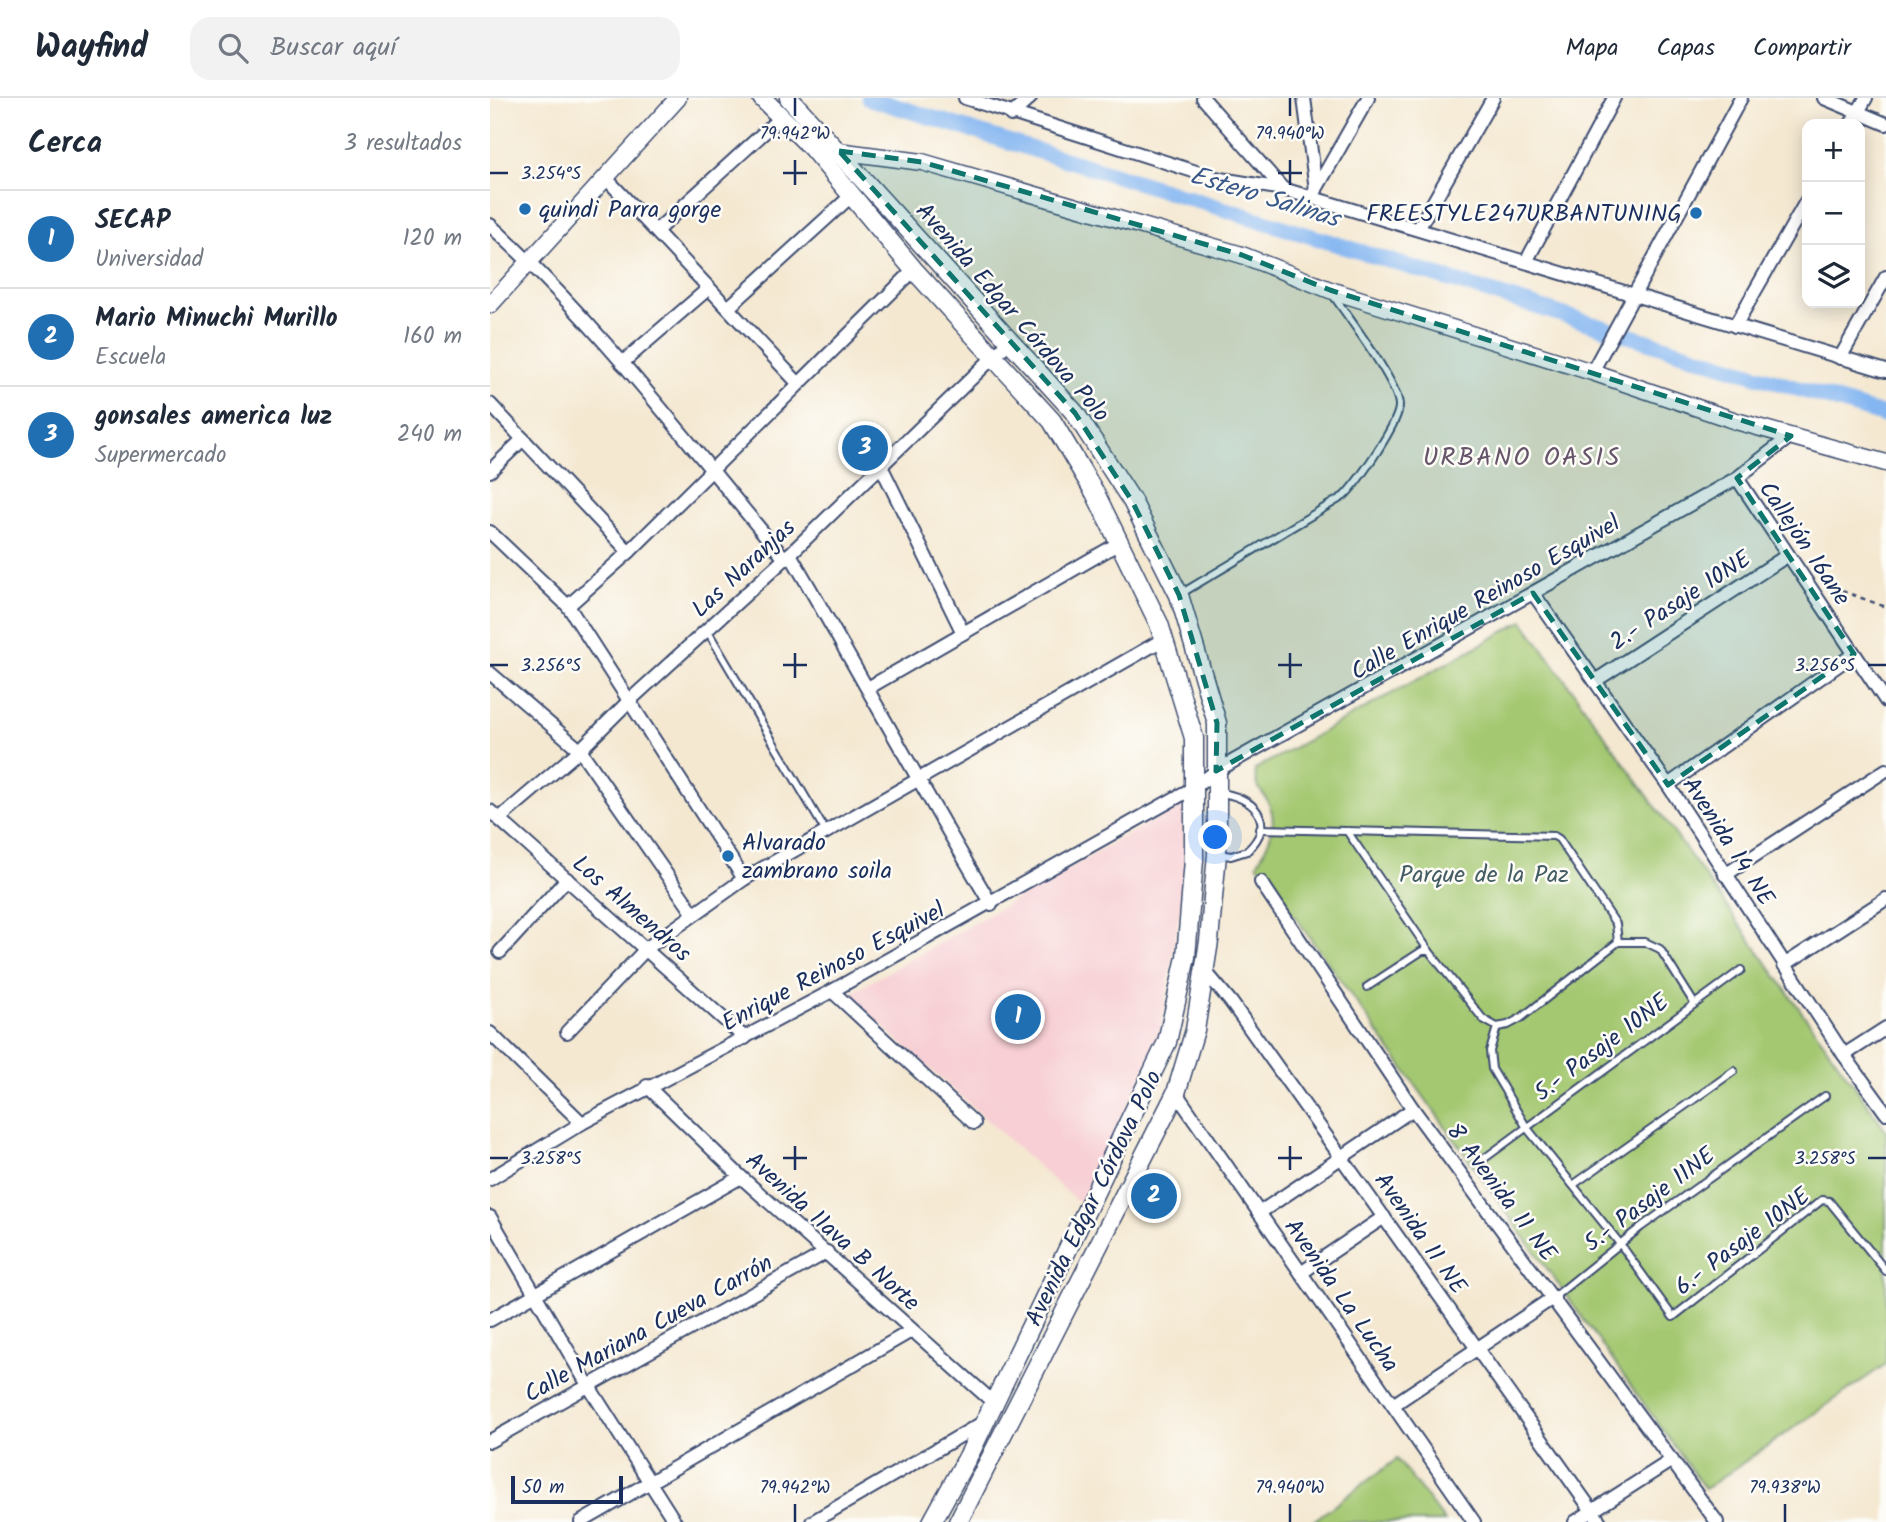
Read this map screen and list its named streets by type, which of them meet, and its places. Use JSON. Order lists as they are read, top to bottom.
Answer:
{
  "streets": {
    "main road": ["Avenida Edgar Córdova Polo"],
    "street": [
      "Callejón 16ane",
      "Las Naranjas",
      "Calle Enrique Reinoso Esquivel",
      "2.- Pasaje 10NE",
      "Avenida 14 NE",
      "Los Almendros",
      "Enrique Reinoso Esquivel",
      "8 Avenida 11 NE",
      "5.- Pasaje 11NE",
      "Avenida 11ava B Norte",
      "Avenida 11 NE",
      "Avenida La Lucha",
      "Calle Mariana Cueva Carrón"
    ],
    "lane": ["5.- Pasaje 10NE", "6.- Pasaje 10NE"]
  },
  "crossings": [
    ["Avenida Edgar Córdova Polo", "Las Naranjas"],
    ["Avenida Edgar Córdova Polo", "Calle Enrique Reinoso Esquivel"],
    ["Avenida Edgar Córdova Polo", "Enrique Reinoso Esquivel"],
    ["Avenida Edgar Córdova Polo", "Avenida 11ava B Norte"],
    ["Avenida Edgar Córdova Polo", "Avenida 11 NE"],
    ["Avenida Edgar Córdova Polo", "Avenida La Lucha"],
    ["Callejón 16ane", "Calle Enrique Reinoso Esquivel"],
    ["Callejón 16ane", "2.- Pasaje 10NE"],
    ["Las Naranjas", "Los Almendros"],
    ["Calle Enrique Reinoso Esquivel", "Avenida 14 NE"],
    ["Calle Enrique Reinoso Esquivel", "Enrique Reinoso Esquivel"],
    ["2.- Pasaje 10NE", "Avenida 14 NE"],
    ["Los Almendros", "Enrique Reinoso Esquivel"],
    ["Enrique Reinoso Esquivel", "Avenida 11ava B Norte"],
    ["8 Avenida 11 NE", "5.- Pasaje 11NE"],
    ["5.- Pasaje 11NE", "Avenida 11 NE"],
    ["5.- Pasaje 11NE", "6.- Pasaje 10NE"],
    ["5.- Pasaje 11NE", "Avenida La Lucha"],
    ["Avenida 11ava B Norte", "Calle Mariana Cueva Carrón"]
  ],
  "districts": ["URBANO OASIS"],
  "water": ["Estero Salinas"],
  "parks": ["Parque de la Paz"],
  "places": ["quindi Parra gorge", "FREESTYLE247URBANTUNING", "Alvarado zambrano soila"],
  "scale_bar": "50 m",
  "page": {
    "header": "Wayfind",
    "search": "Buscar aquí",
    "nav": ["Mapa", "Capas", "Compartir"],
    "heading": ["Cerca", "3 resultados"],
    "map_buttons": ["+", "−"],
    "list": [
      {
        "mark": "1",
        "name": "SECAP",
        "note": "Universidad",
        "value": "120 m"
      },
      {
        "mark": "2",
        "name": "Mario Minuchi Murillo",
        "note": "Escuela",
        "value": "160 m"
      },
      {
        "mark": "3",
        "name": "gonsales america luz",
        "note": "Supermercado",
        "value": "240 m"
      }
    ],
    "pins": ["3", "1", "2"],
    "scale": "50 m"
  },
  "coordinates": [
    "79.942°W",
    "79.940°W",
    "3.254°S",
    "3.256°S",
    "3.258°S",
    "79.938°W"
  ]
}
